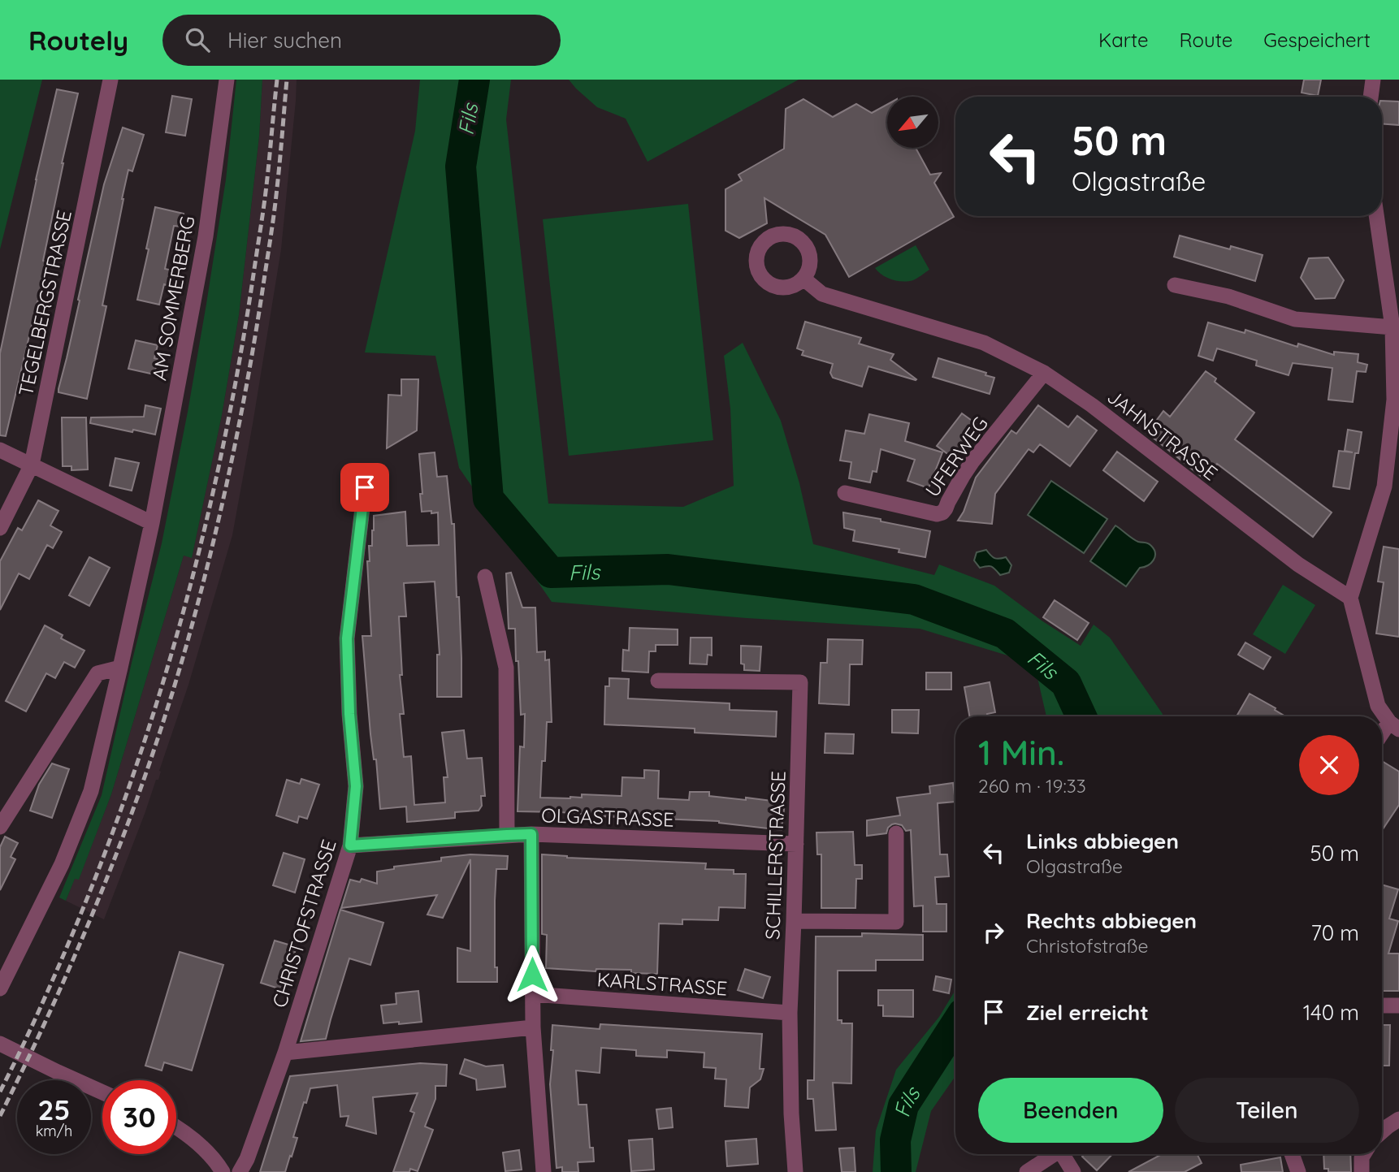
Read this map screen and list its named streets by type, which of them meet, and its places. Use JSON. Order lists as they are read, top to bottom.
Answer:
{
  "streets": {
    "street": [
      "AM SOMMERBERG",
      "TEGELBERGSTRASSE",
      "JAHNSTRASSE",
      "UFERWEG",
      "OLGASTRASSE",
      "SCHILLERSTRASSE",
      "CHRISTOFSTRASSE",
      "KARLSTRASSE"
    ]
  },
  "crossings": [
    ["JAHNSTRASSE", "UFERWEG"],
    ["OLGASTRASSE", "SCHILLERSTRASSE"],
    ["OLGASTRASSE", "CHRISTOFSTRASSE"],
    ["SCHILLERSTRASSE", "KARLSTRASSE"]
  ],
  "water": ["Fils"],
  "north": "bottom left",
  "page": {
    "header": "Routely",
    "search": "Hier suchen",
    "nav": ["Karte", "Route", "Gespeichert"],
    "turn": ["50 m", "Olgastraße"],
    "heading": ["1 Min.", "260 m · 19:33"],
    "list": [
      {
        "name": "Links abbiegen",
        "note": "Olgastraße",
        "value": "50 m"
      },
      {
        "name": "Rechts abbiegen",
        "note": "Christofstraße",
        "value": "70 m"
      },
      {
        "name": "Ziel erreicht",
        "value": "140 m"
      }
    ],
    "buttons": ["Beenden", "Teilen"],
    "speed": "25 km/h",
    "limit": "30"
  }
}
